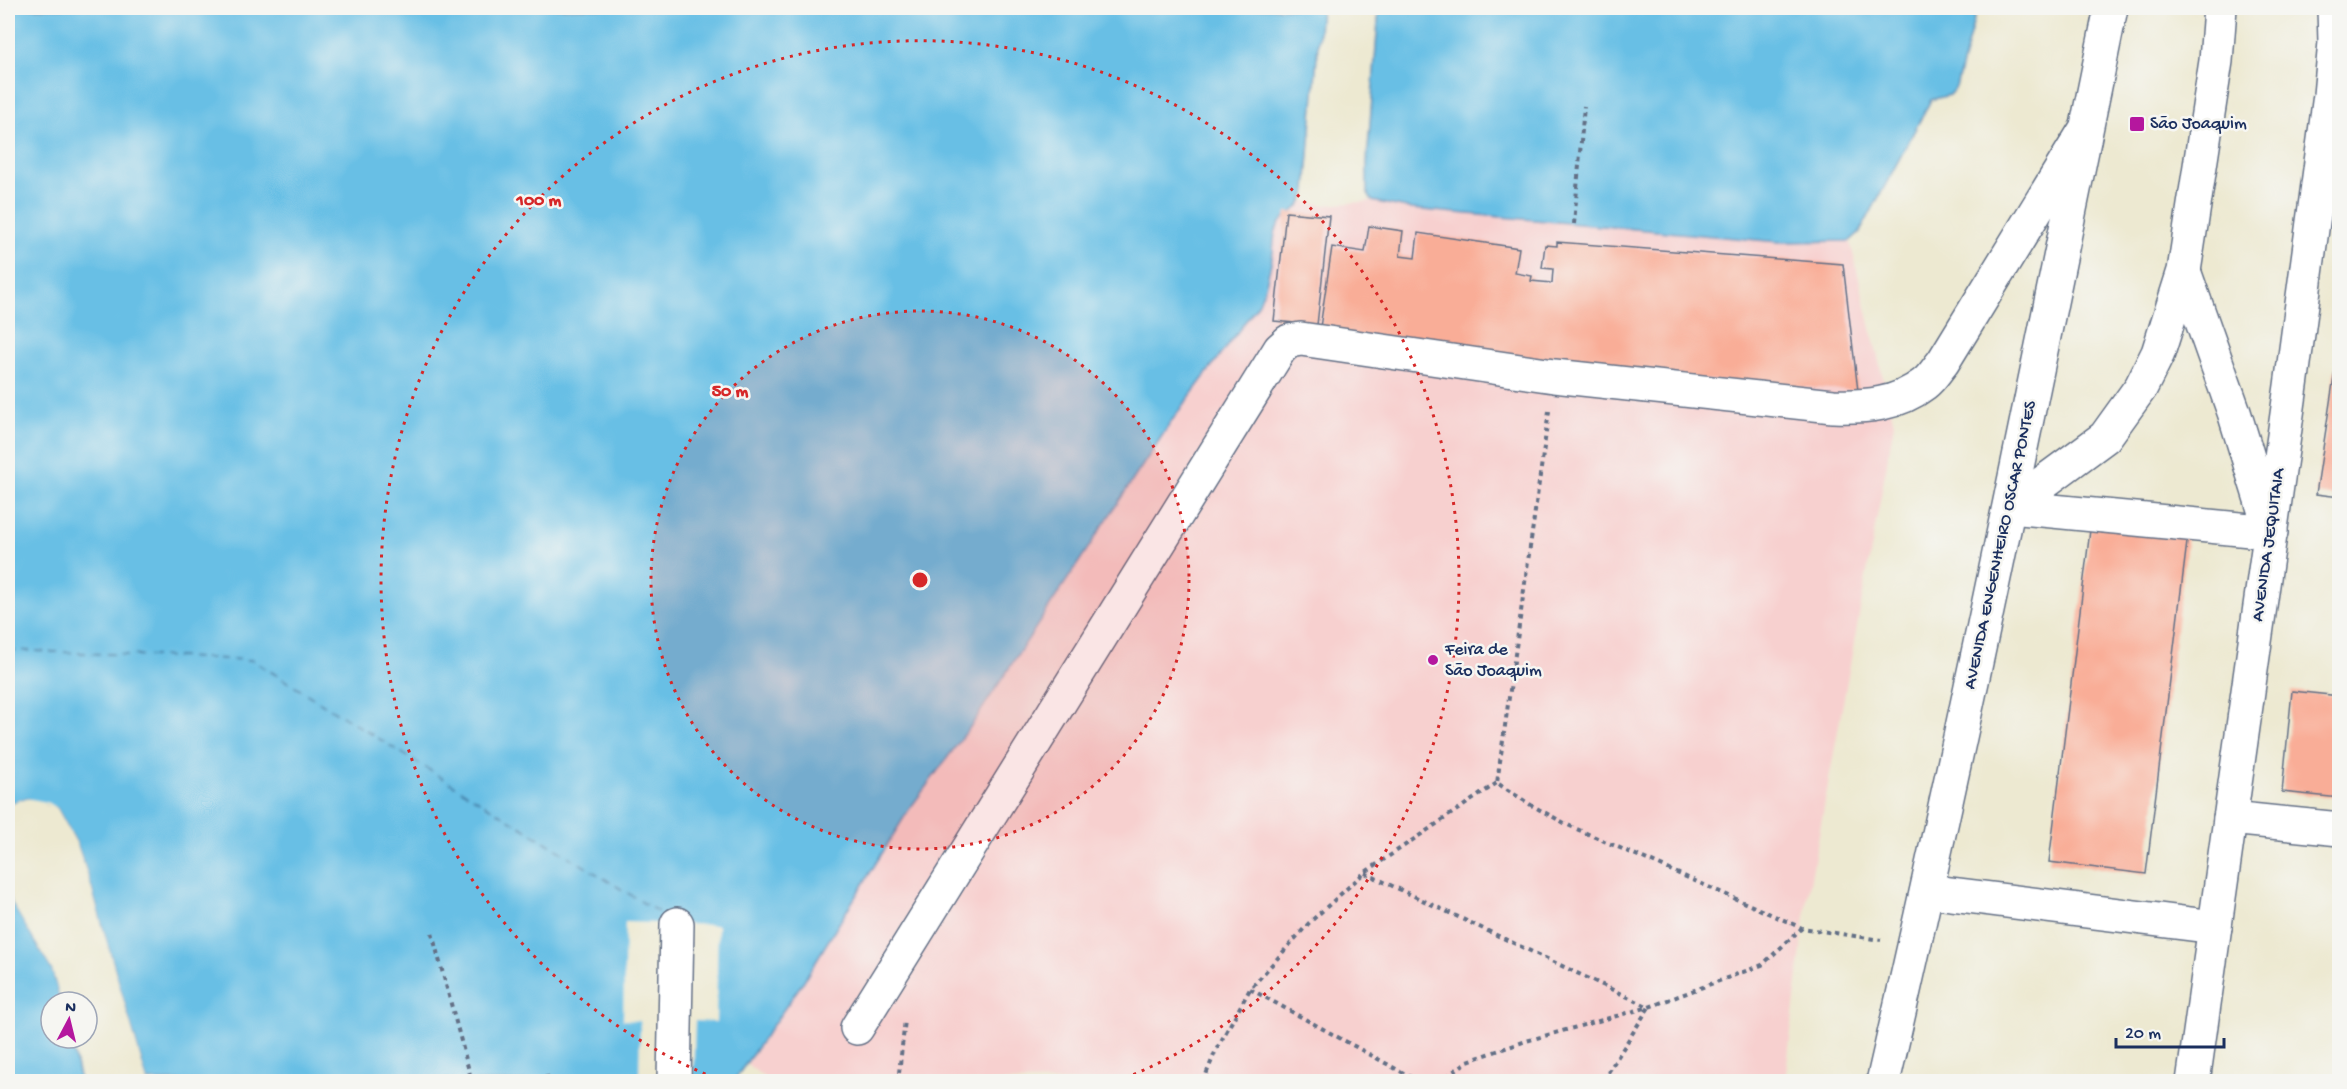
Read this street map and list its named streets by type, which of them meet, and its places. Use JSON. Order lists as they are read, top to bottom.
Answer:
{
  "streets": {
    "main road": ["AVENIDA ENGENHEIRO OSCAR PONTES", "AVENIDA JEQUITAIA"]
  },
  "places": {
    "transit": ["São Joaquim"],
    "other": ["Feira de São Joaquim"]
  },
  "scale_bar": "20 m",
  "north": "top",
  "rings": ["100 m", "50 m"]
}
